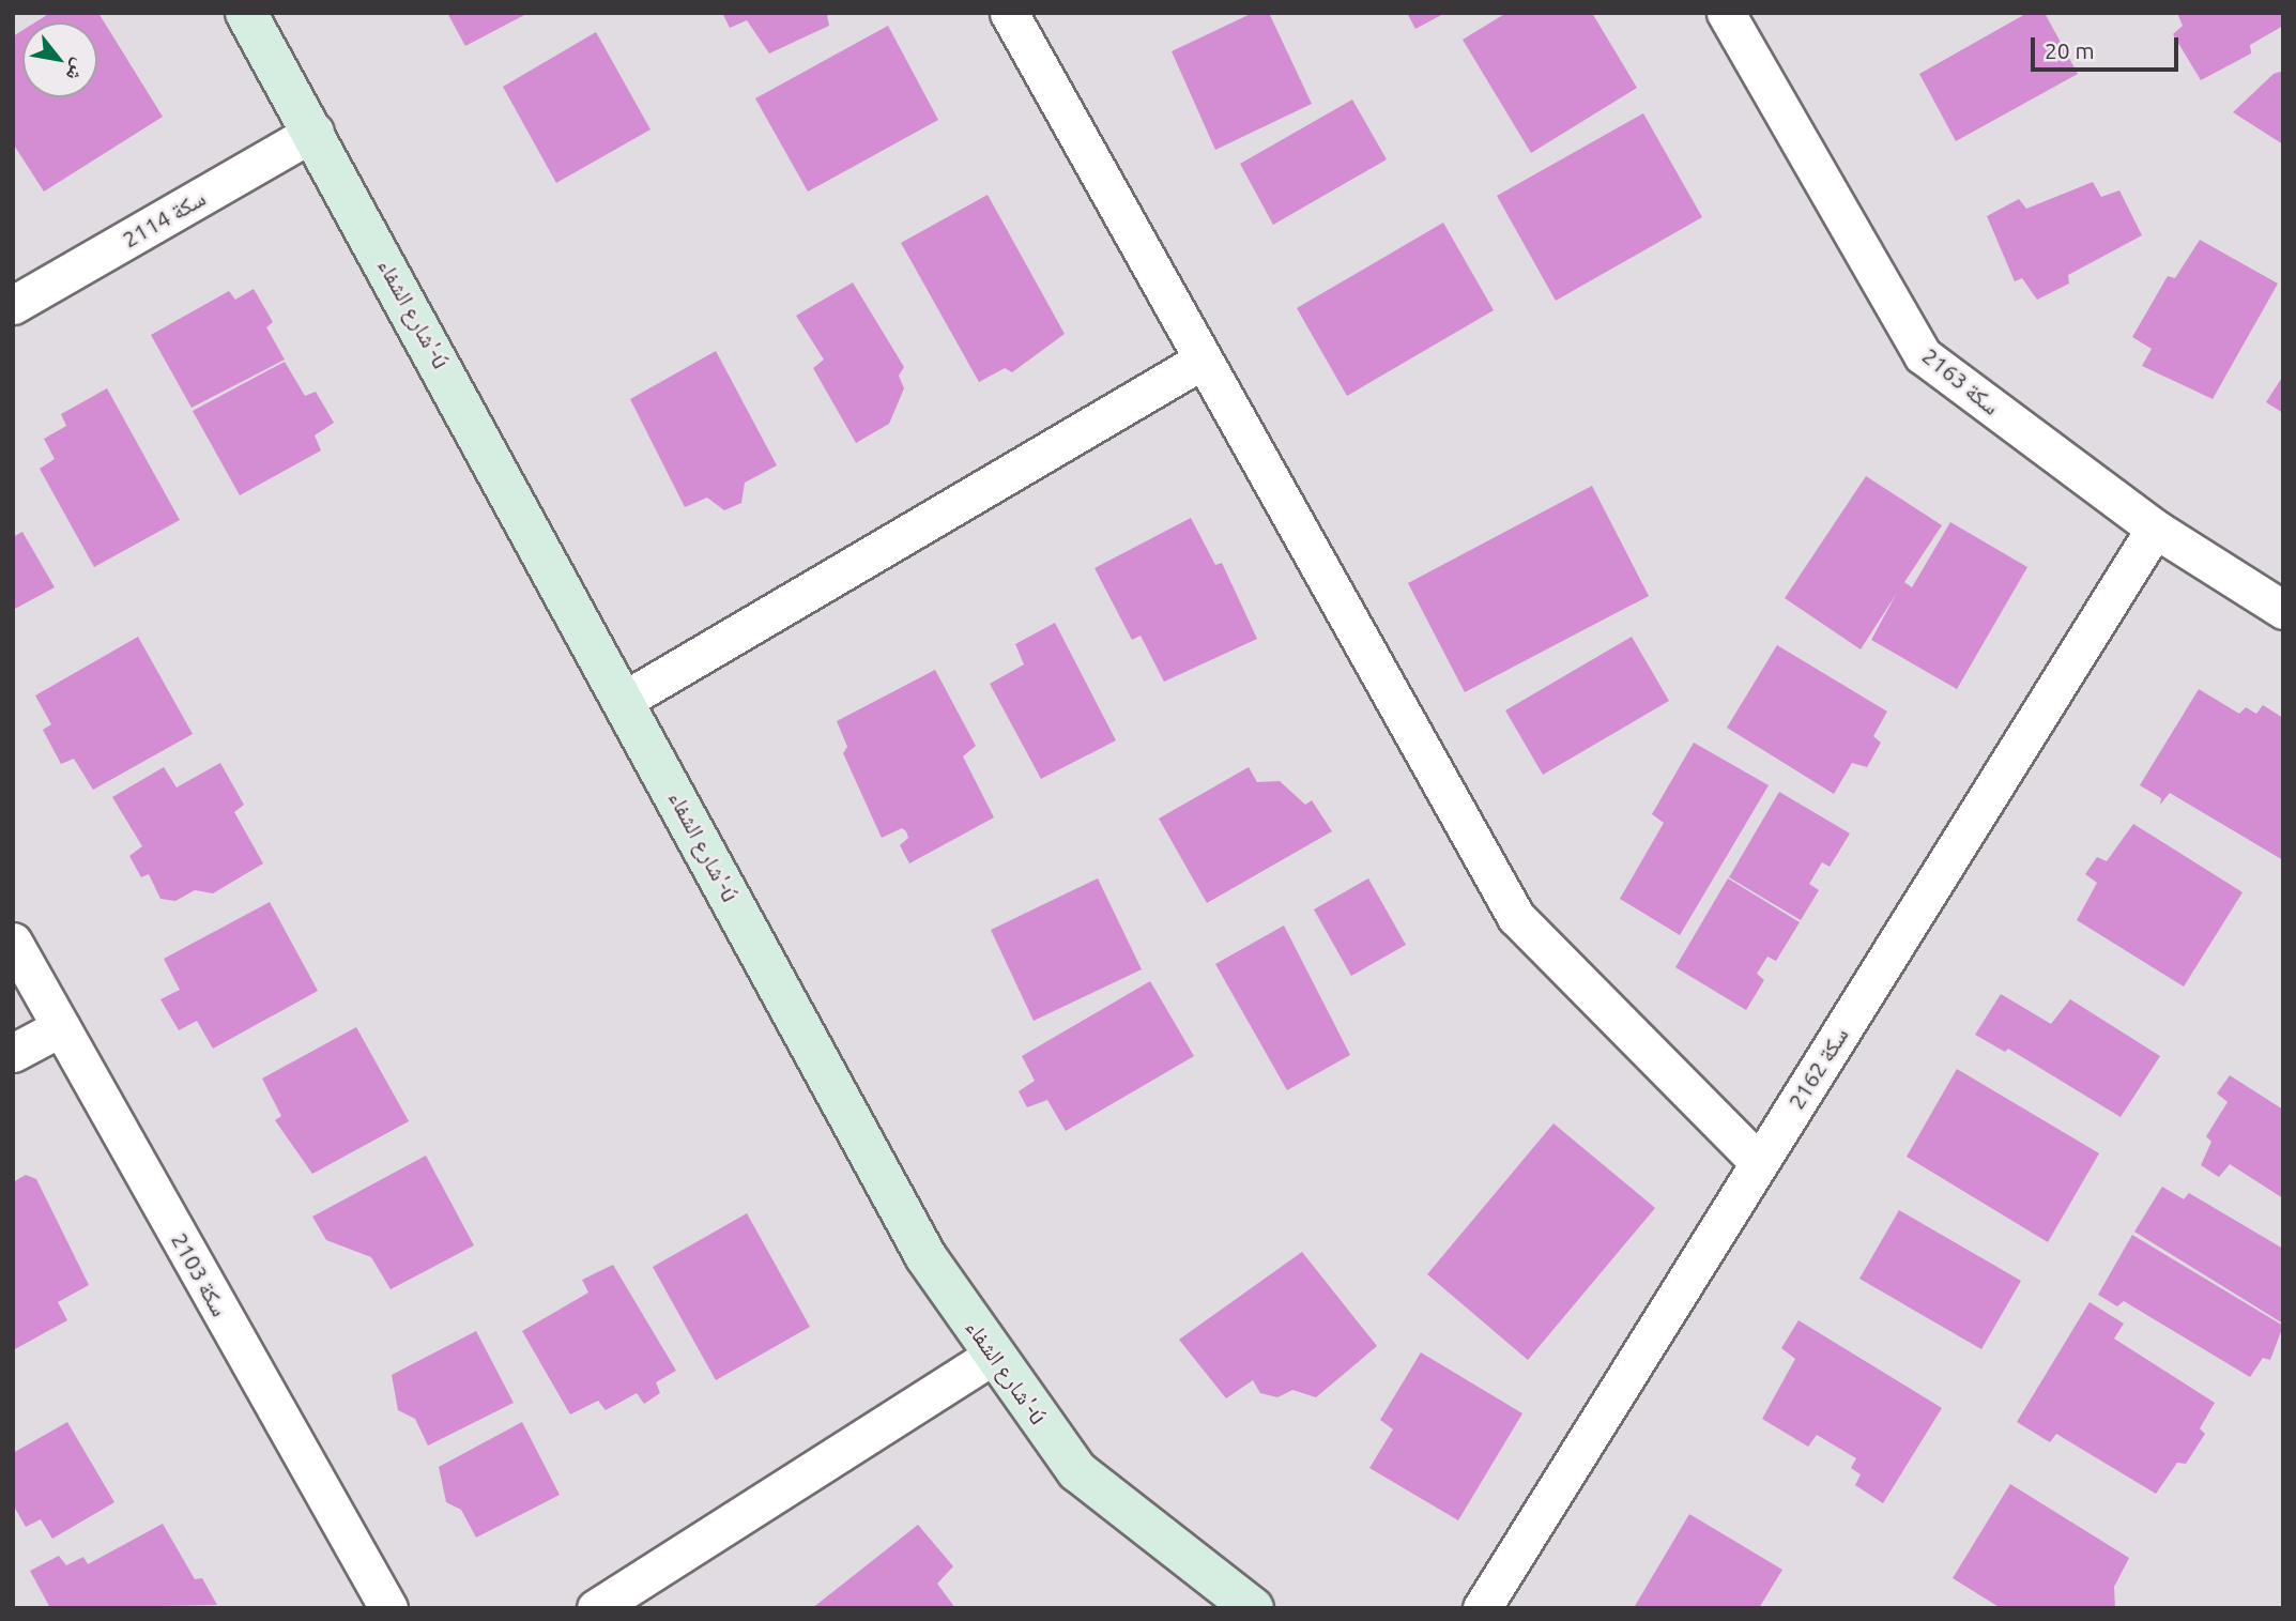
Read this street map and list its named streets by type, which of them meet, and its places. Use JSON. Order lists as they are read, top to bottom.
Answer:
{
  "streets": {
    "street": [
      "سكة 2114",
      "شارع الشفاء'-ú",
      "سكة 2163",
      "سكة 2162",
      "سكة 2103"
    ]
  },
  "crossings": [
    ["سكة 2114", "شارع الشفاء'-ú"],
    ["سكة 2163", "سكة 2162"]
  ],
  "scale_bar": "20 m",
  "north": "bottom right"
}
